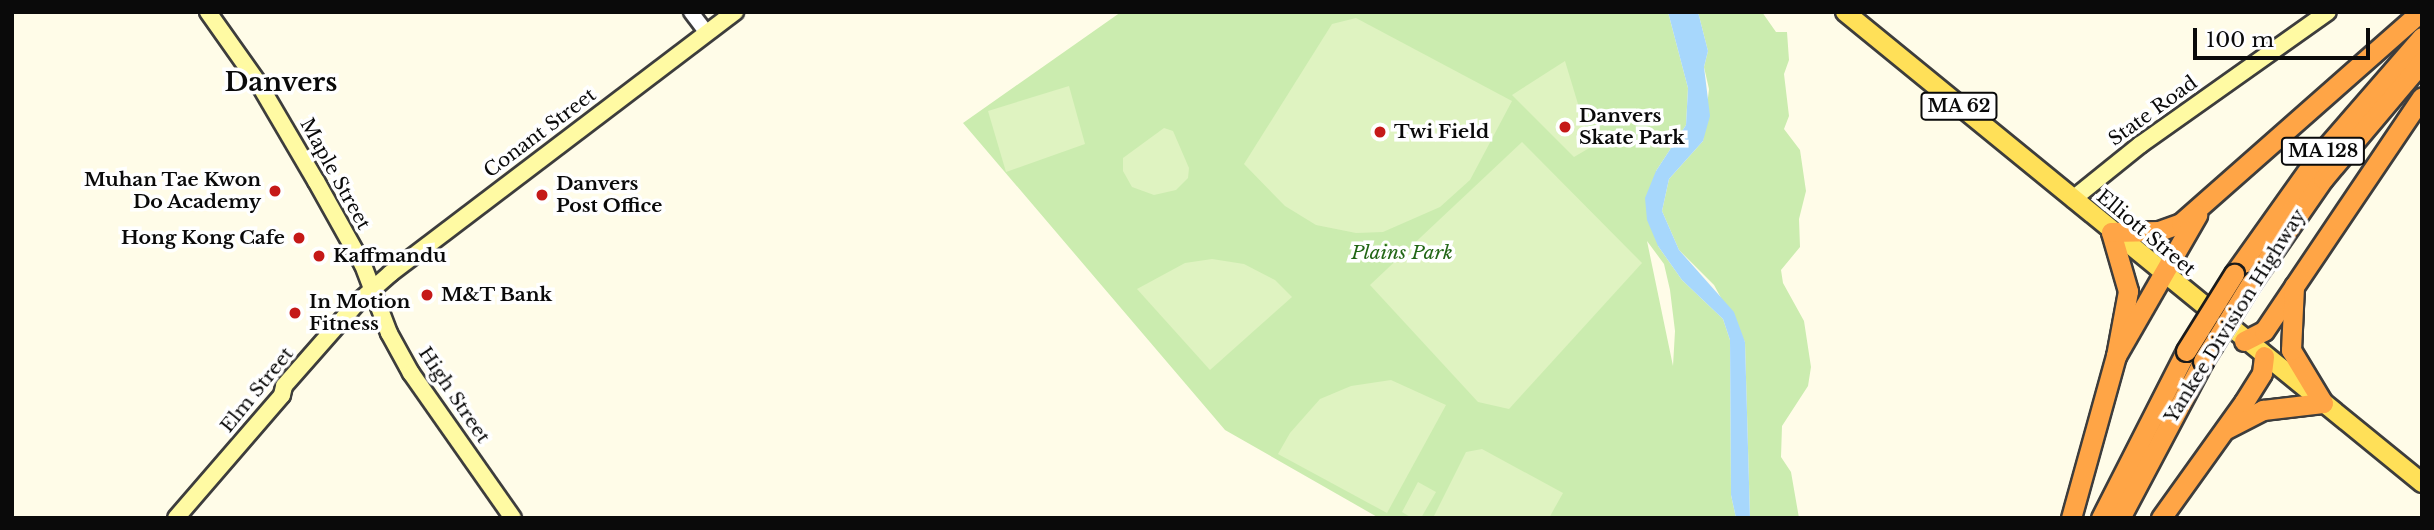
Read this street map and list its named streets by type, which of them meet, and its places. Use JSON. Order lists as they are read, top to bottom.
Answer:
{
  "streets": {
    "highway": ["MA 128", "Yankee Division Highway"],
    "main road": [
      "MA 62",
      "State Road",
      "Conant Street",
      "Maple Street",
      "Elliott Street",
      "Elm Street",
      "High Street"
    ]
  },
  "crossings": [
    ["State Road", "Elliott Street"],
    ["Conant Street", "Maple Street"],
    ["Conant Street", "Elm Street"],
    ["Conant Street", "High Street"],
    ["Maple Street", "Elm Street"],
    ["Maple Street", "High Street"],
    ["Elm Street", "High Street"]
  ],
  "districts": ["Danvers"],
  "parks": ["Plains Park"],
  "places": [
    "Danvers Skate Park",
    "Twi Field",
    "Muhan Tae Kwon Do Academy",
    "Danvers Post Office",
    "Hong Kong Cafe",
    "Kaffmandu",
    "M&T Bank",
    "In Motion Fitness"
  ],
  "scale_bar": "100 m"
}
